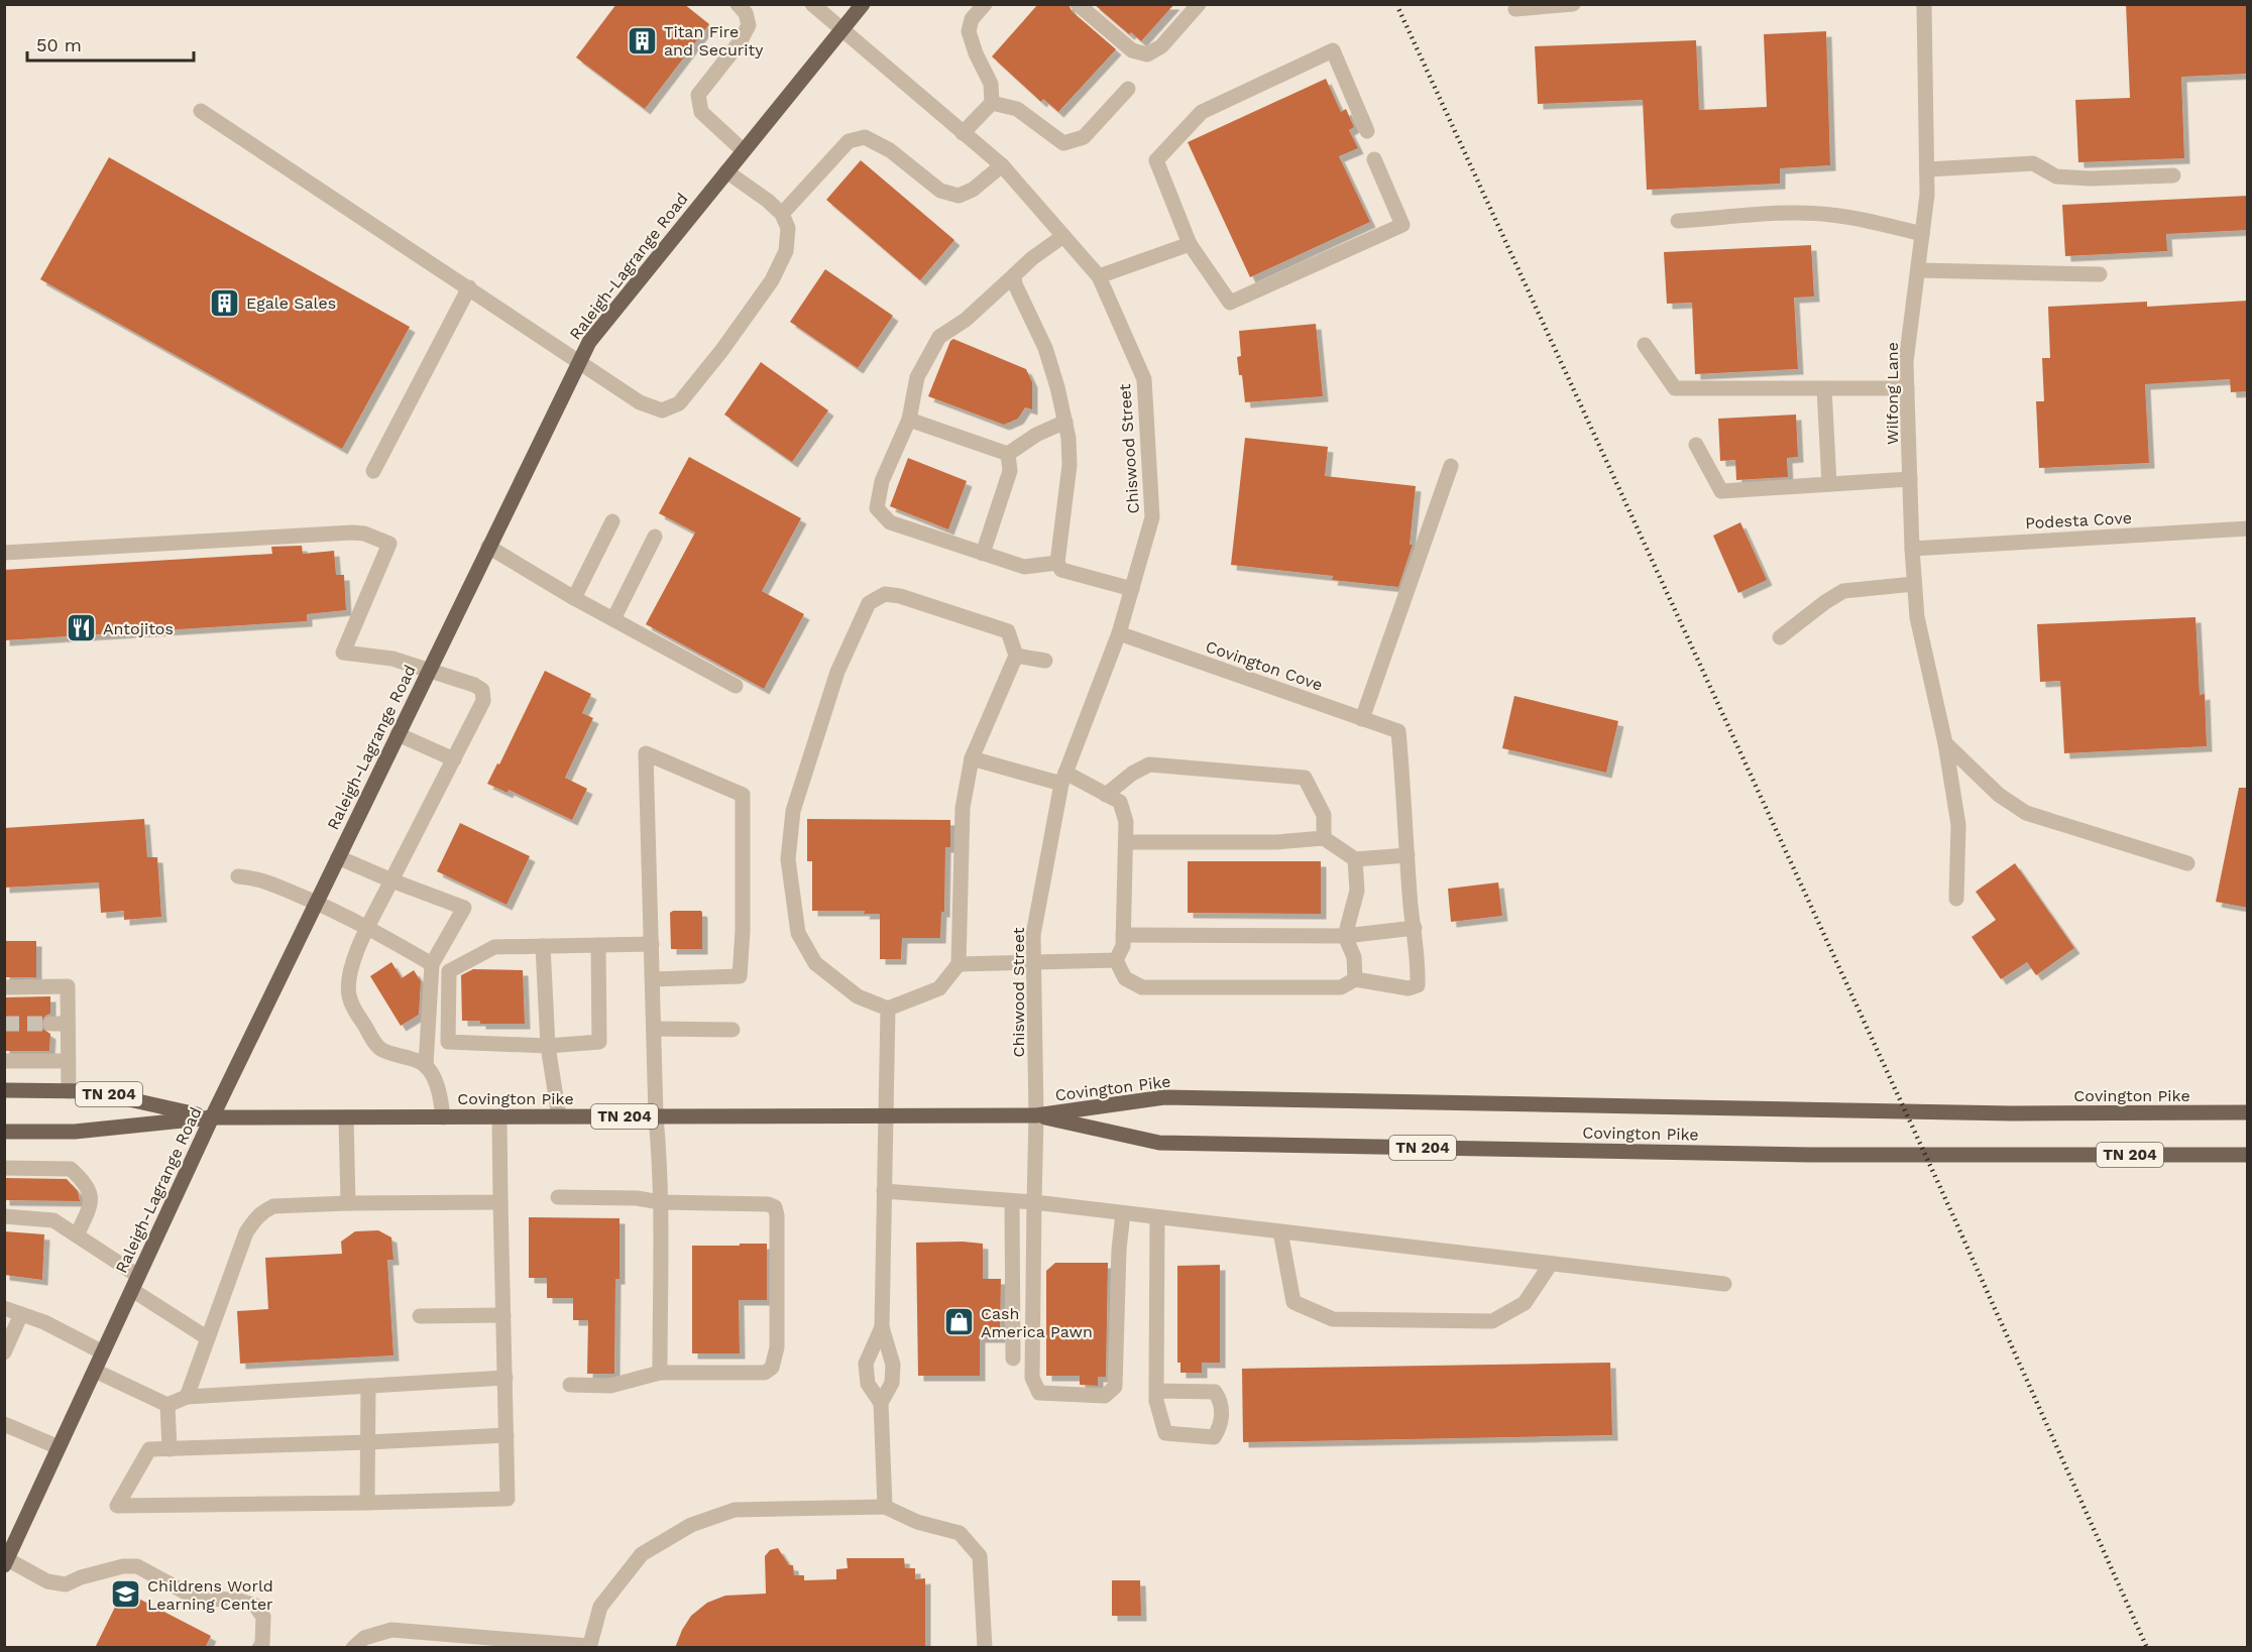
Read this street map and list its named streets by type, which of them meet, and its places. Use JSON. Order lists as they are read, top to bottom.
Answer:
{
  "streets": {
    "main road": ["Raleigh-Lagrange Road", "Covington Pike", "TN 204"],
    "street": [
      "Wilfong Lane",
      "Chiswood Street",
      "Podesta Cove",
      "Covington Cove"
    ]
  },
  "crossings": [
    ["Raleigh-Lagrange Road", "Chiswood Street"],
    ["Raleigh-Lagrange Road", "Covington Pike"],
    ["Wilfong Lane", "Podesta Cove"],
    ["Chiswood Street", "Covington Cove"],
    ["Chiswood Street", "Covington Pike"]
  ],
  "places": {
    "building": ["Titan Fire and Security", "Egale Sales"],
    "restaurant": ["Antojitos"],
    "shop": ["Cash America Pawn"],
    "school or university": ["Childrens World Learning Center"]
  },
  "scale_bar": "50 m"
}
